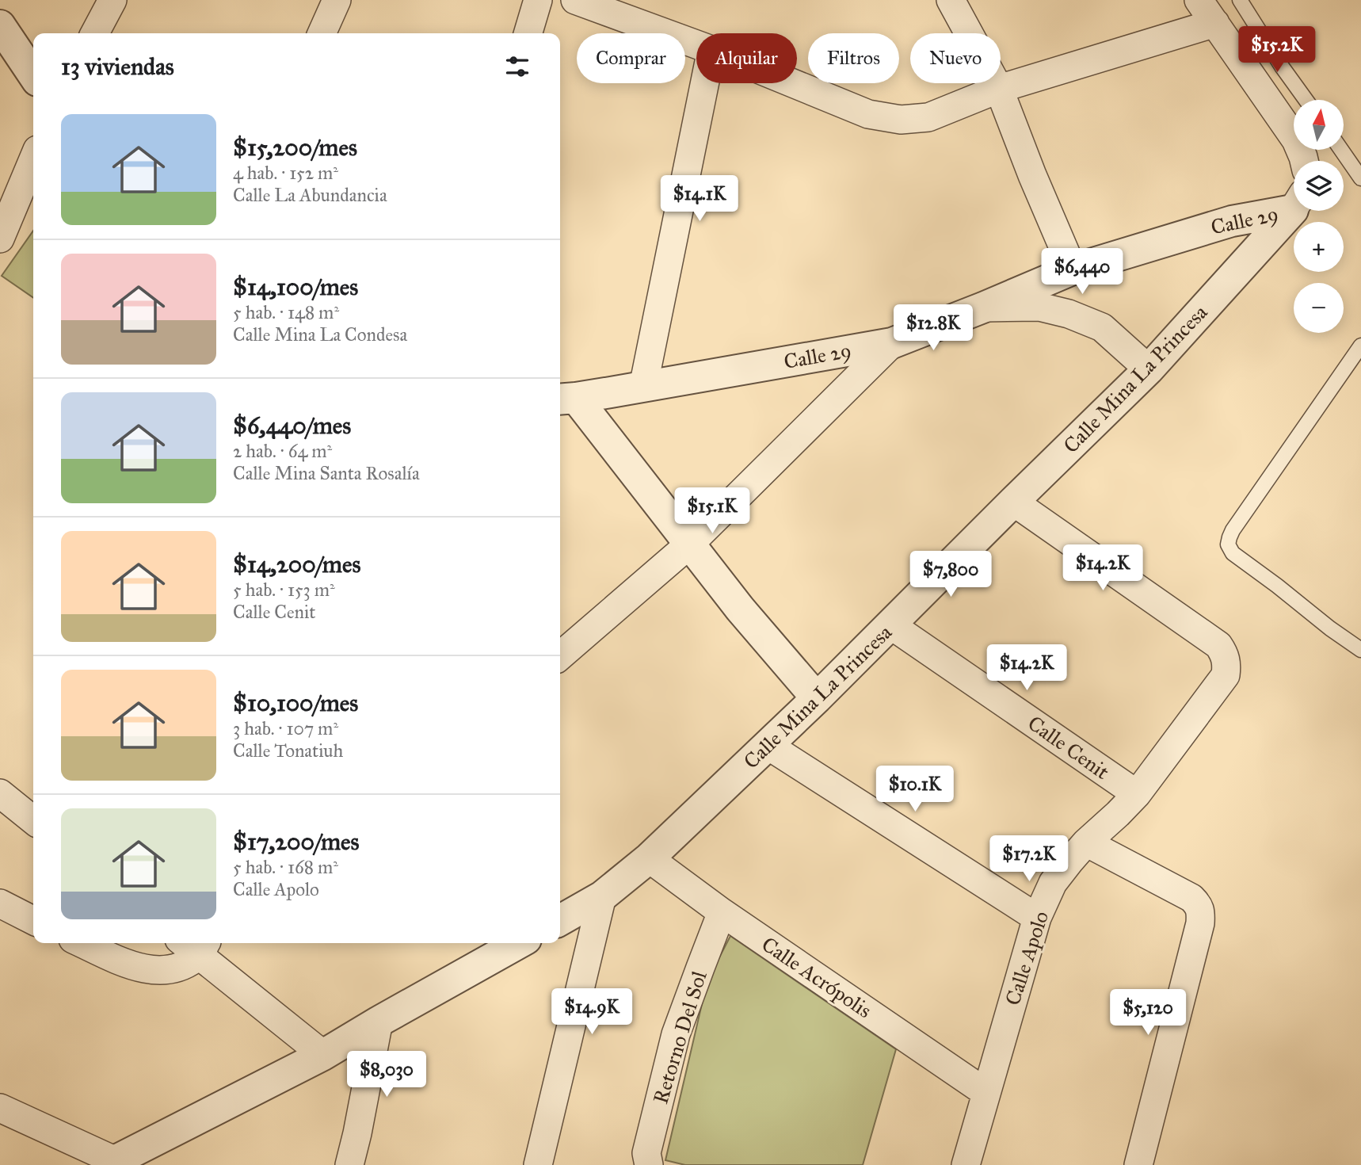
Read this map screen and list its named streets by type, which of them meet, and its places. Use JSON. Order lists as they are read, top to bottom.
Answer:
{
  "streets": {
    "street": [
      "Calle 29",
      "Calle Mina La Princesa",
      "Calle Cenit",
      "Calle Apolo",
      "Calle Acrópolis",
      "Retorno Del Sol"
    ]
  },
  "crossings": [
    ["Calle Mina La Princesa", "Calle Cenit"],
    ["Calle Mina La Princesa", "Calle Apolo"],
    ["Calle Mina La Princesa", "Calle Acrópolis"],
    ["Calle Cenit", "Calle Apolo"],
    ["Calle Apolo", "Calle Acrópolis"],
    ["Calle Acrópolis", "Retorno Del Sol"]
  ],
  "north": "top",
  "page": {
    "price": [
      "$15.2K",
      "$14.1K",
      "$6,440",
      "$12.8K",
      "$15.1K",
      "$14.2K",
      "$7,800",
      "$14.2K",
      "$10.1K",
      "$17.2K",
      "$14.9K",
      "$5,120",
      "$8,030"
    ],
    "chip": [
      "Comprar",
      "Alquilar",
      "Filtros",
      "Nuevo"
    ],
    "heading": "13 viviendas",
    "map_buttons": ["+", "−"],
    "list": [
      {
        "name": "$15,200/mes",
        "note": "4 hab. · 152 m² · Calle La Abundancia"
      },
      {
        "name": "$14,100/mes",
        "note": "5 hab. · 148 m² · Calle Mina La Condesa"
      },
      {
        "name": "$6,440/mes",
        "note": "2 hab. · 64 m² · Calle Mina Santa Rosalía"
      },
      {
        "name": "$14,200/mes",
        "note": "5 hab. · 153 m² · Calle Cenit"
      },
      {
        "name": "$10,100/mes",
        "note": "3 hab. · 107 m² · Calle Tonatiuh"
      },
      {
        "name": "$17,200/mes",
        "note": "5 hab. · 168 m² · Calle Apolo"
      }
    ]
  }
}
